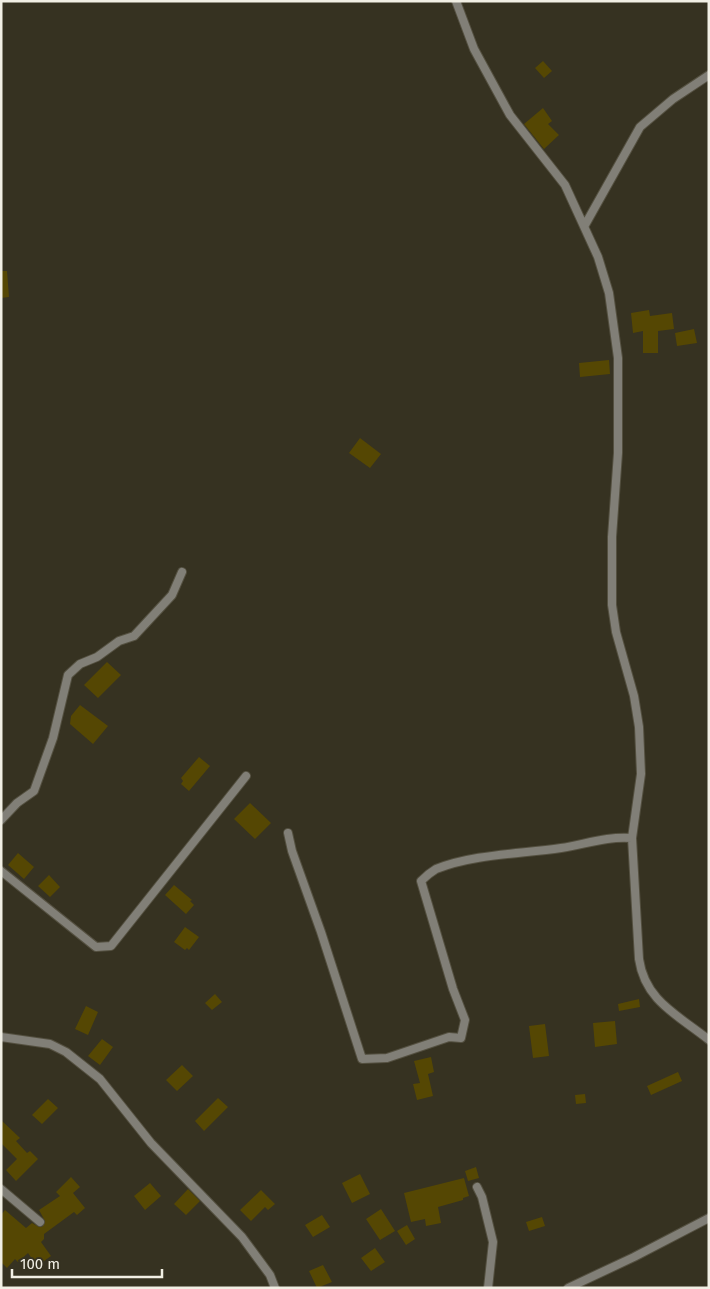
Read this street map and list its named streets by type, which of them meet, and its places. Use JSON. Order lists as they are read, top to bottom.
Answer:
{
  "scale_bar": "100 m"
}
